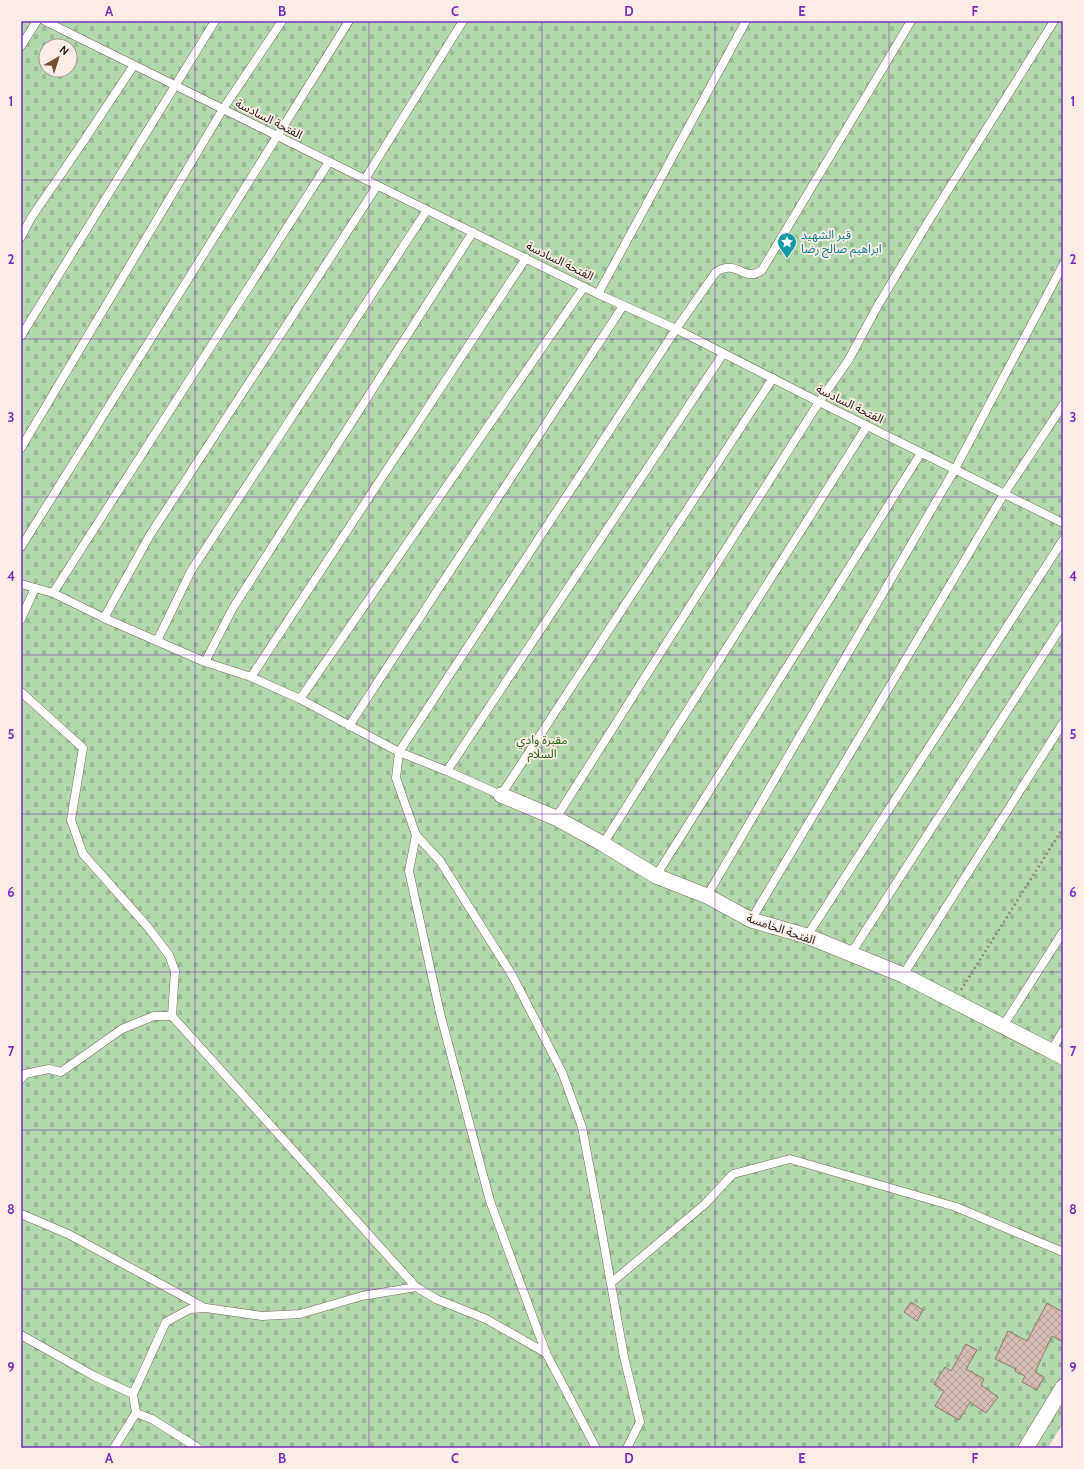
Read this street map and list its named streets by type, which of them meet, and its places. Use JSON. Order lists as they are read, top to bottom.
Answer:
{
  "streets": {
    "street": ["الفتحة الخامسة"],
    "lane": ["الفتحة السادسة"]
  },
  "parks": ["مقبرة وادي السلام"],
  "places": {
    "place": ["قبر الشهيد ابراهيم صالح رضا"]
  },
  "north": "top right",
  "grid": {
    "columns": [
      "A",
      "B",
      "C",
      "D",
      "E",
      "F"
    ],
    "rows": [
      "1",
      "2",
      "3",
      "4",
      "5",
      "6",
      "7",
      "8",
      "9"
    ]
  }
}
